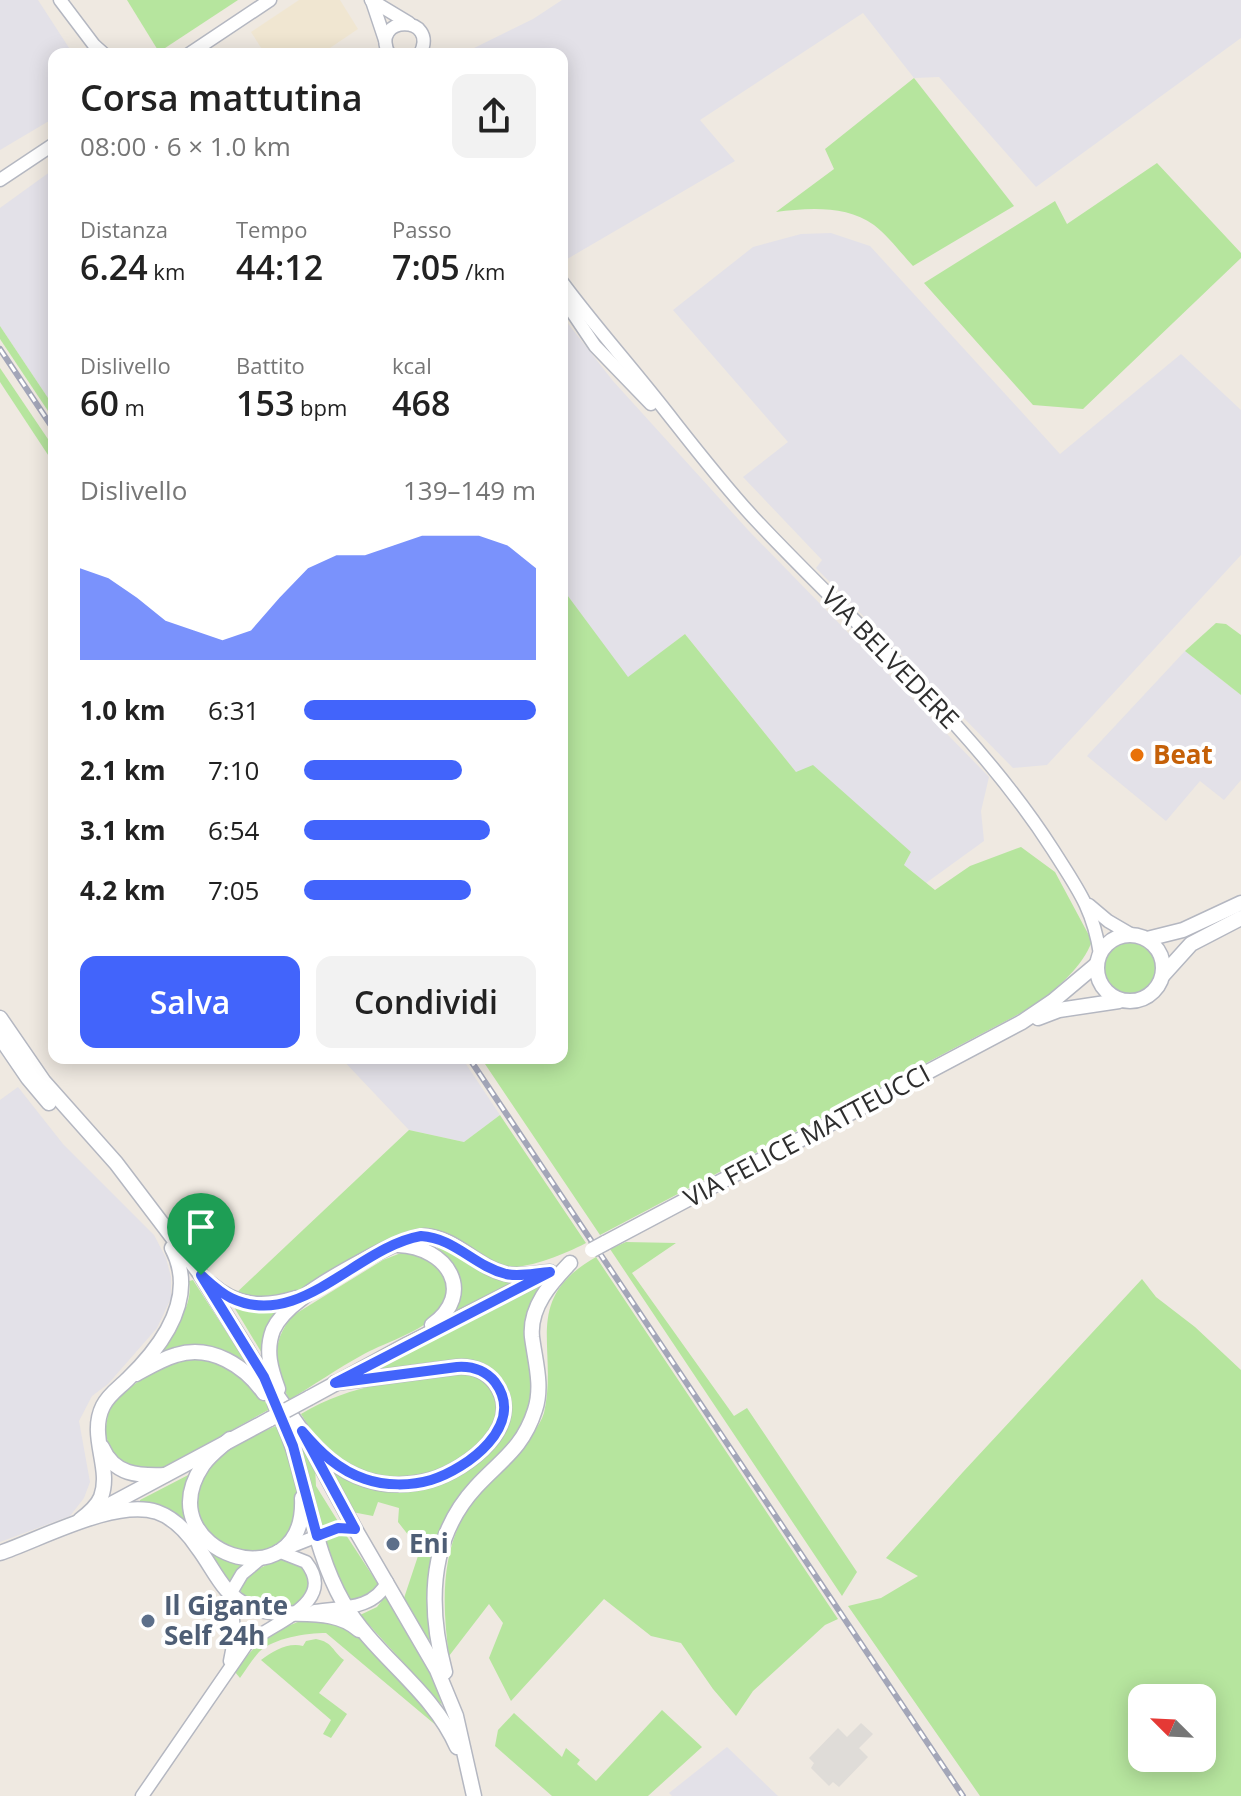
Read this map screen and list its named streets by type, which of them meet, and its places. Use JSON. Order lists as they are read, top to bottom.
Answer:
{
  "streets": {
    "main road": ["VIA FELICE MATTEUCCI"],
    "street": ["VIA BELVEDERE"]
  },
  "crossings": [
    ["VIA BELVEDERE", "VIA FELICE MATTEUCCI"]
  ],
  "places": ["Beat", "Eni", "Il Gigante Self 24h"],
  "north": "top left",
  "page": {
    "heading": ["Corsa mattutina", "08:00 · 6 × 1.0 km"],
    "stats": [
      ["Distanza", "6.24 km"],
      ["Tempo", "44:12"],
      ["Passo", "7:05 /km"],
      ["Dislivello", "60 m"],
      ["Battito", "153 bpm"],
      ["kcal", "468"]
    ],
    "chart": ["Dislivello", "139–149 m"],
    "list": [
      {
        "name": "1.0 km",
        "note": "6:31"
      },
      {
        "name": "2.1 km",
        "note": "7:10"
      },
      {
        "name": "3.1 km",
        "note": "6:54"
      },
      {
        "name": "4.2 km",
        "note": "7:05"
      }
    ],
    "buttons": ["Salva", "Condividi"]
  }
}
